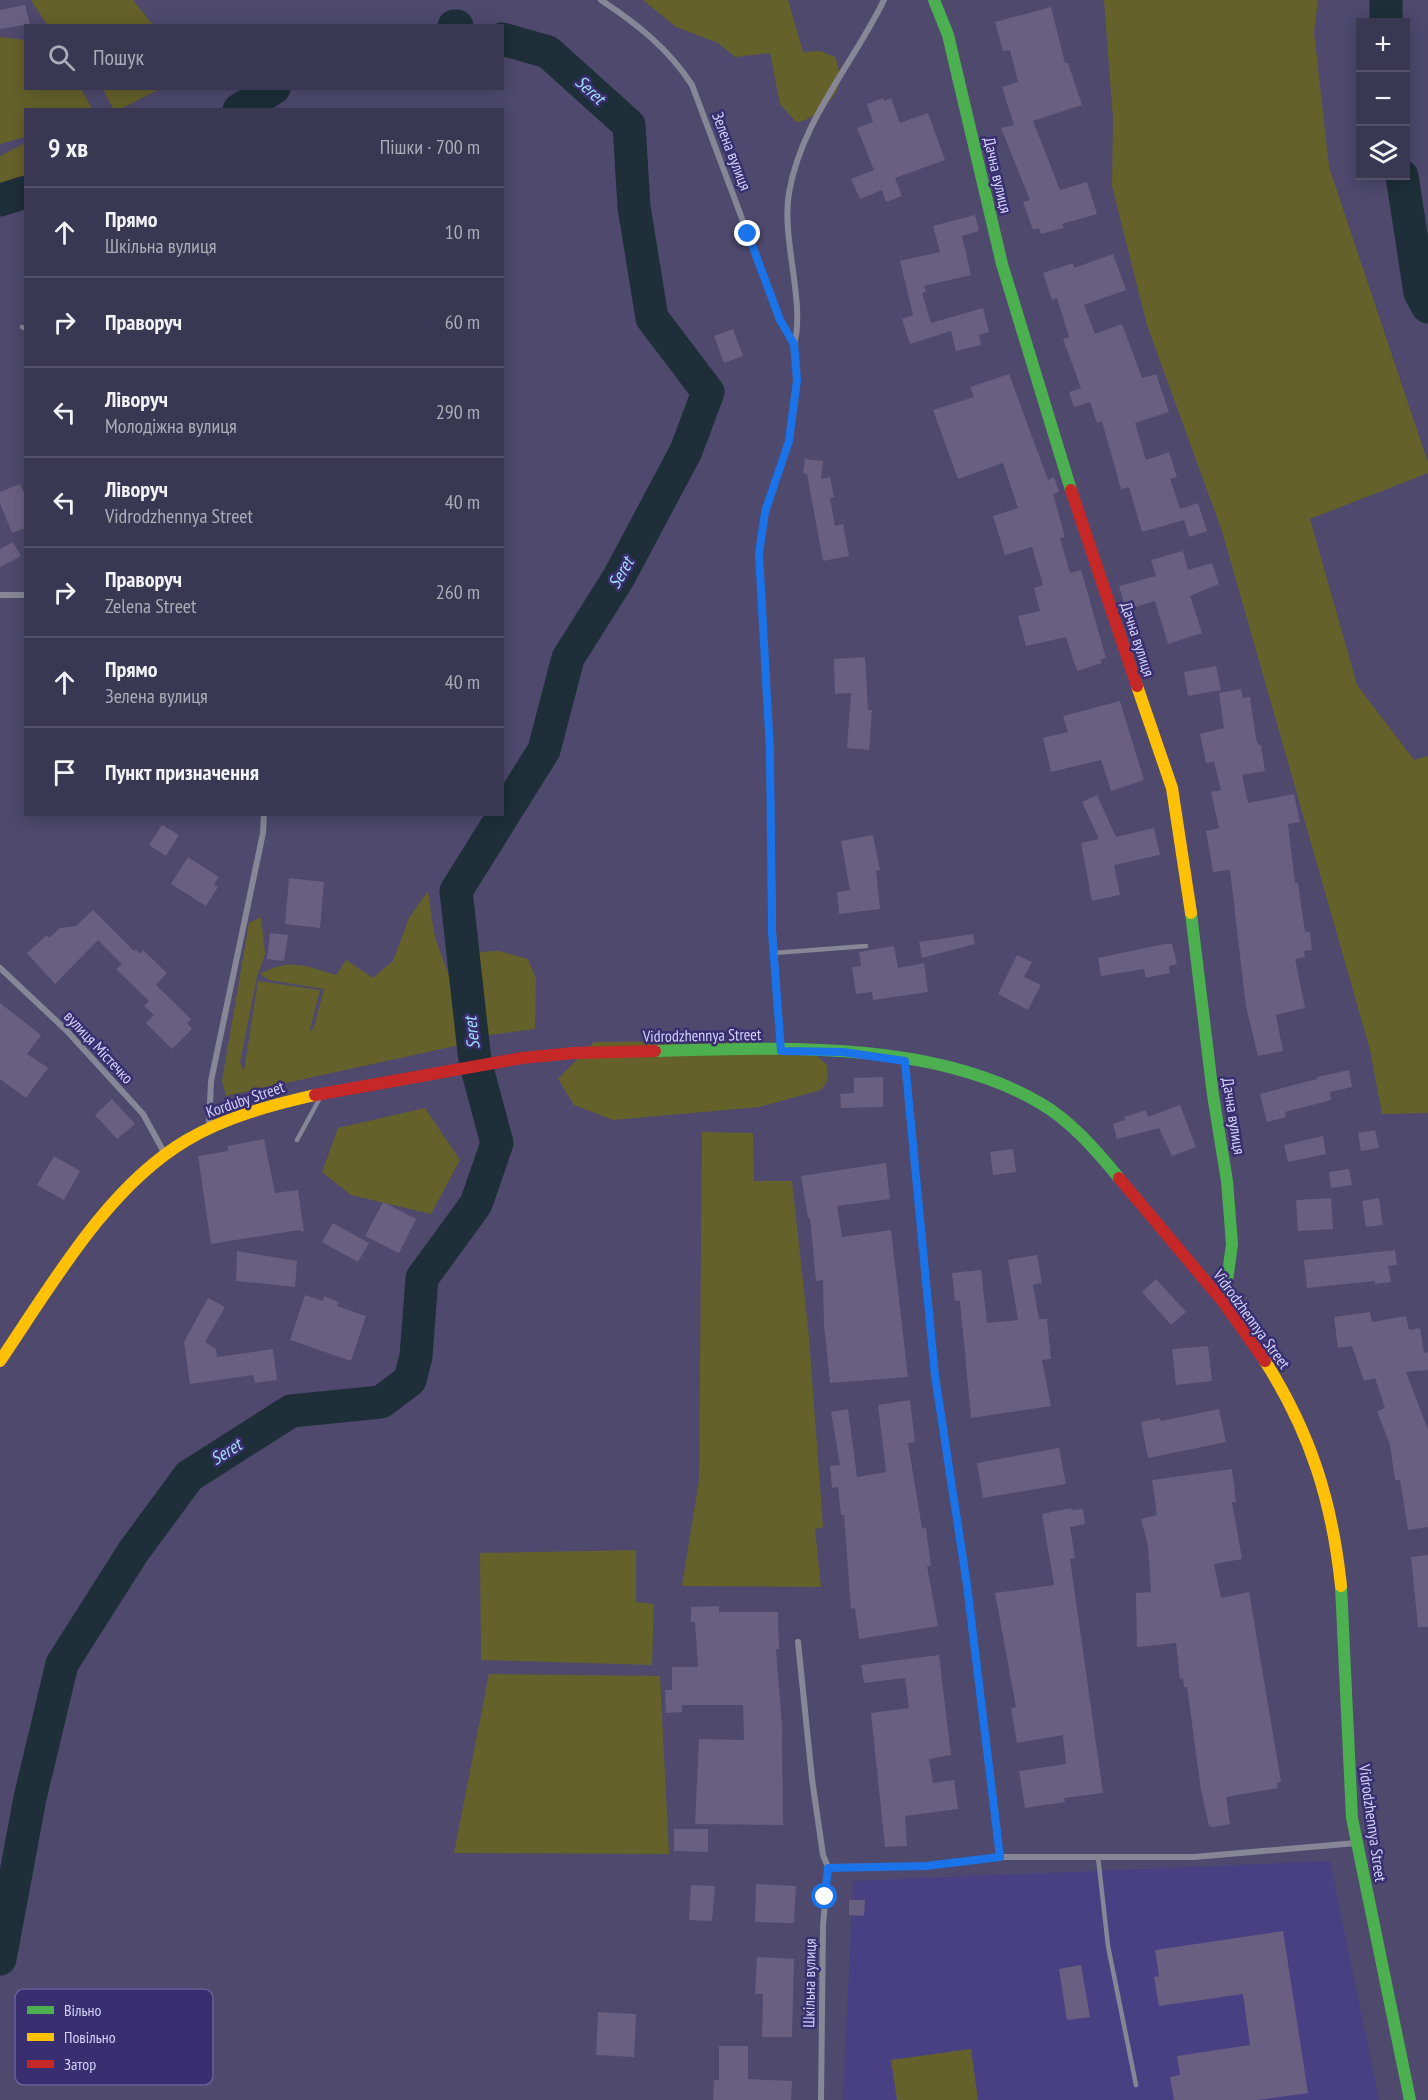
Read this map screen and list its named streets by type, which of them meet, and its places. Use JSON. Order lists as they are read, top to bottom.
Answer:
{
  "streets": {
    "street": [
      "Зелена вулиця",
      "Дачна вулиця",
      "Vidrodzhennya Street",
      "вулиця Містечко",
      "Korduby Street",
      "Шкільна вулиця"
    ]
  },
  "crossings": [
    ["Дачна вулиця", "Vidrodzhennya Street"],
    ["Vidrodzhennya Street", "Korduby Street"],
    ["вулиця Містечко", "Korduby Street"]
  ],
  "water": ["Seret"],
  "legend": ["Вільно", "Повільно", "Затор"],
  "page": {
    "map_buttons": ["+", "−"],
    "search": "Пошук",
    "heading": ["9 хв", "Пішки · 700 m"],
    "list": [
      ["Прямо", "Шкільна вулиця", "10 m"],
      ["Праворуч", "60 m"],
      ["Ліворуч", "Молодіжна вулиця", "290 m"],
      ["Ліворуч", "Vidrodzhennya Street", "40 m"],
      ["Праворуч", "Zelena Street", "260 m"],
      ["Прямо", "Зелена вулиця", "40 m"],
      "Пункт призначення"
    ]
  }
}
